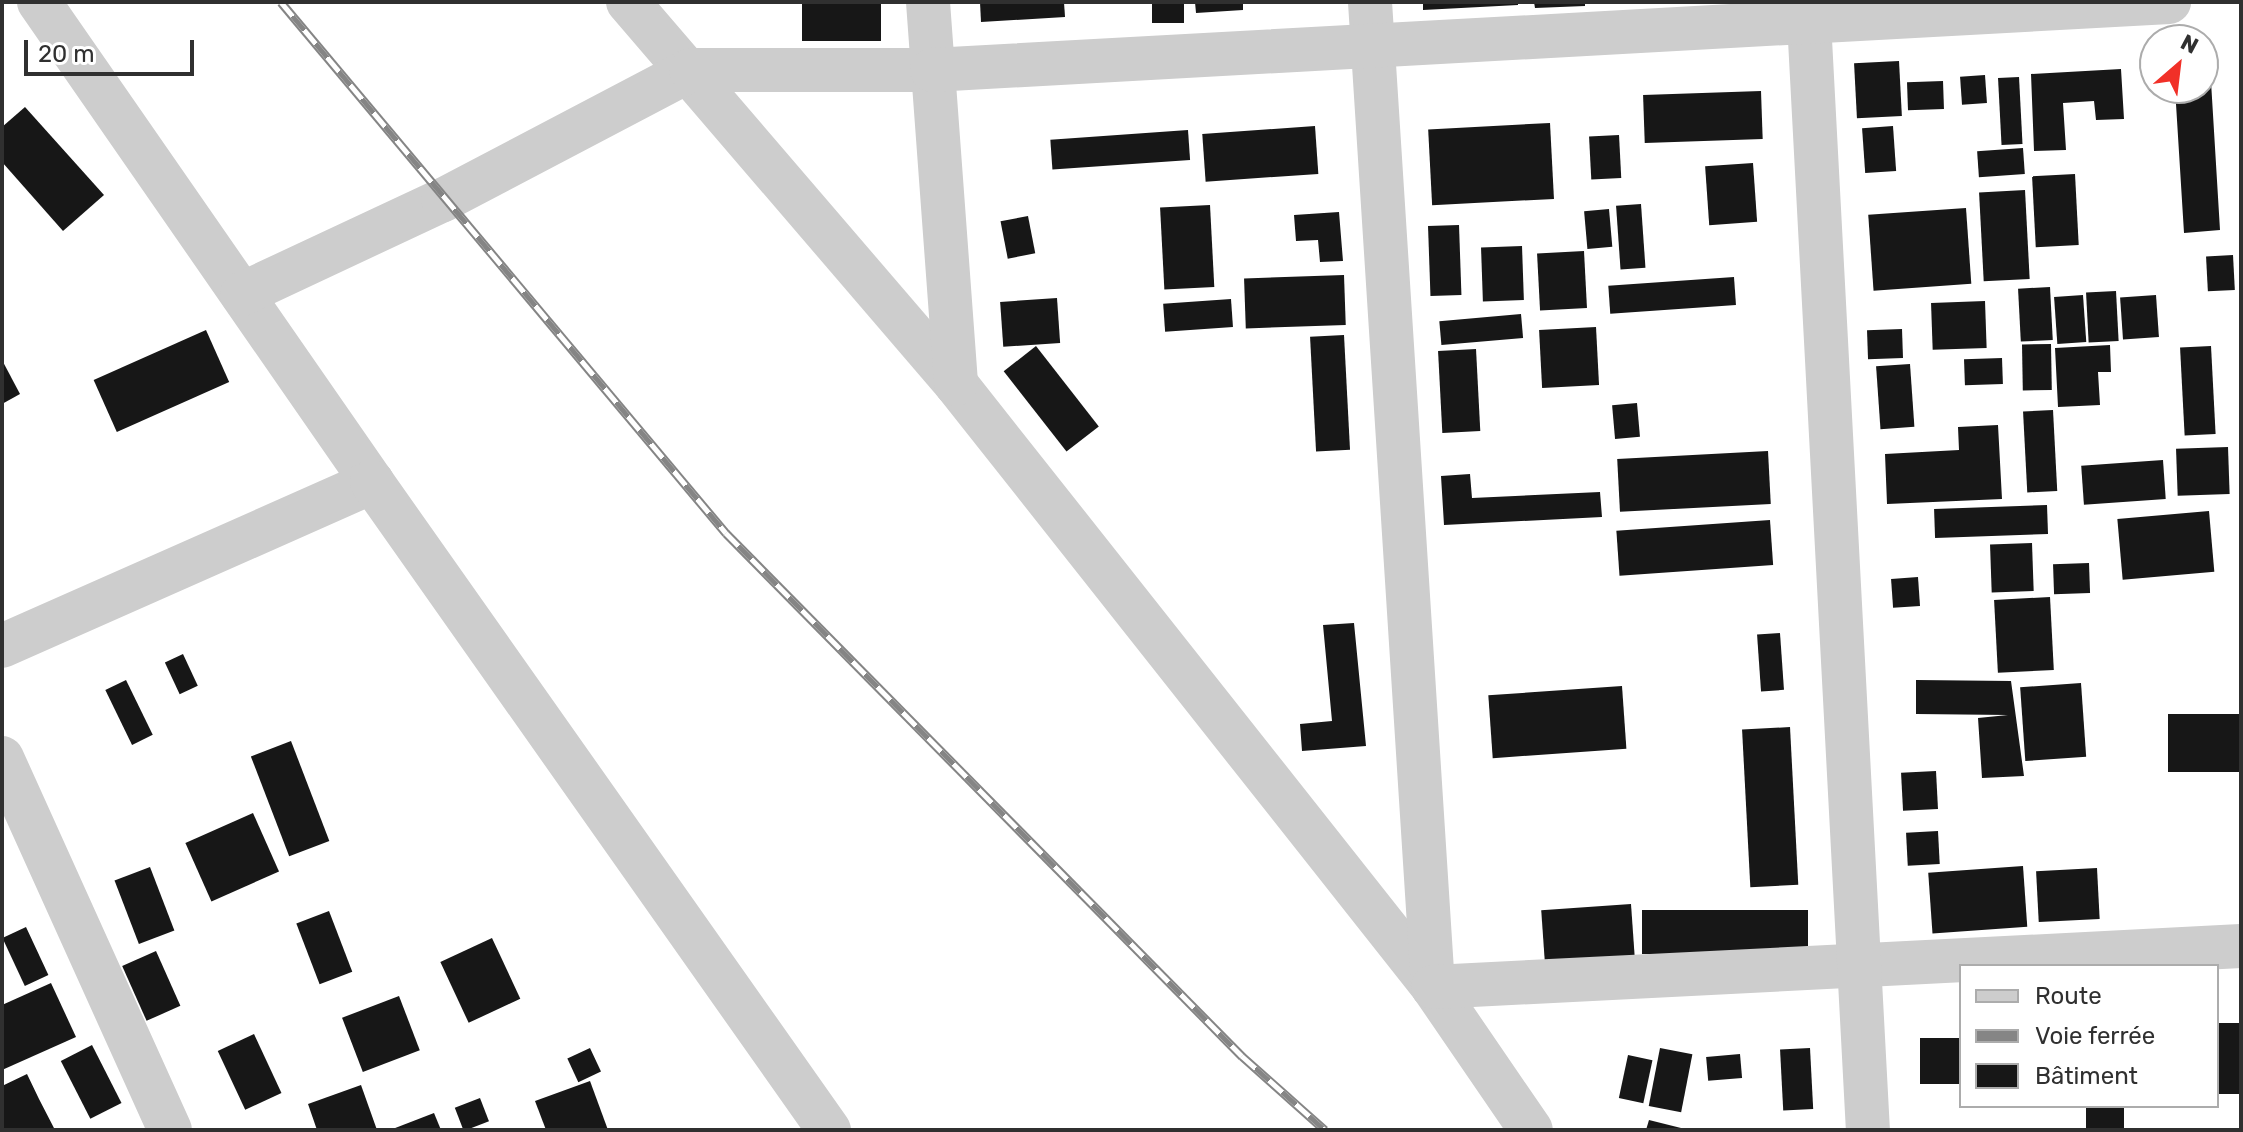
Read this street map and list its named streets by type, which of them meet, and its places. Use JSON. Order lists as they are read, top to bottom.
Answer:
{
  "legend": ["Route", "Voie ferrée", "Bâtiment"],
  "scale_bar": "20 m",
  "north": "top right"
}
